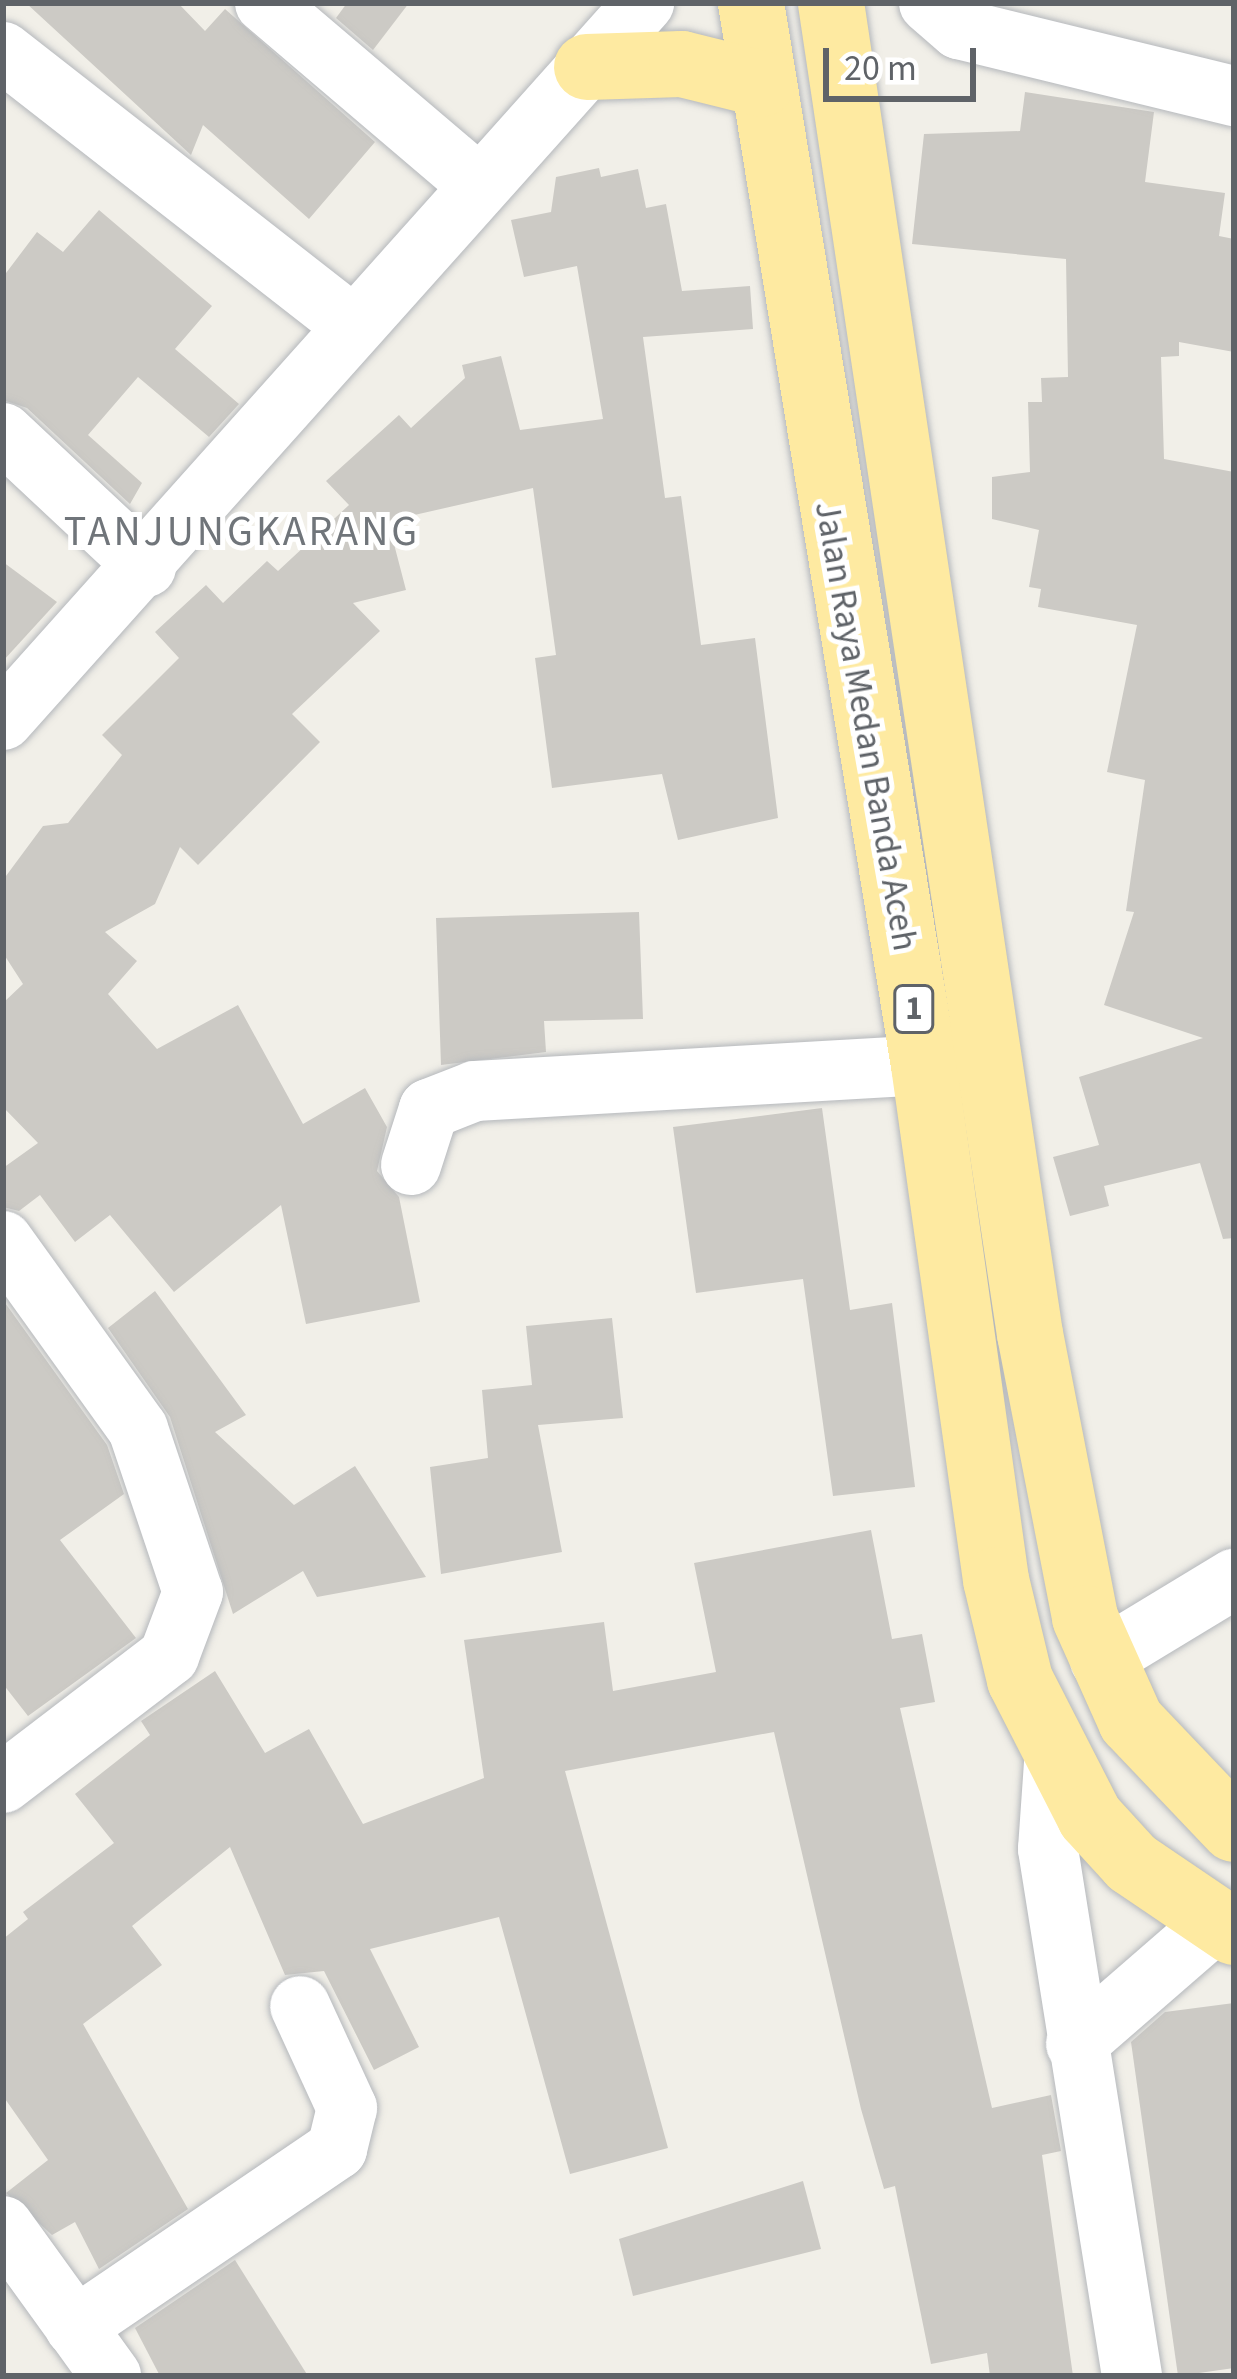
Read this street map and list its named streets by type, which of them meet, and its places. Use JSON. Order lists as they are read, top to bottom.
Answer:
{
  "streets": {
    "highway": ["Jalan Raya Medan Banda Aceh", "1"]
  },
  "districts": ["TANJUNGKARANG"],
  "scale_bar": "20 m"
}
